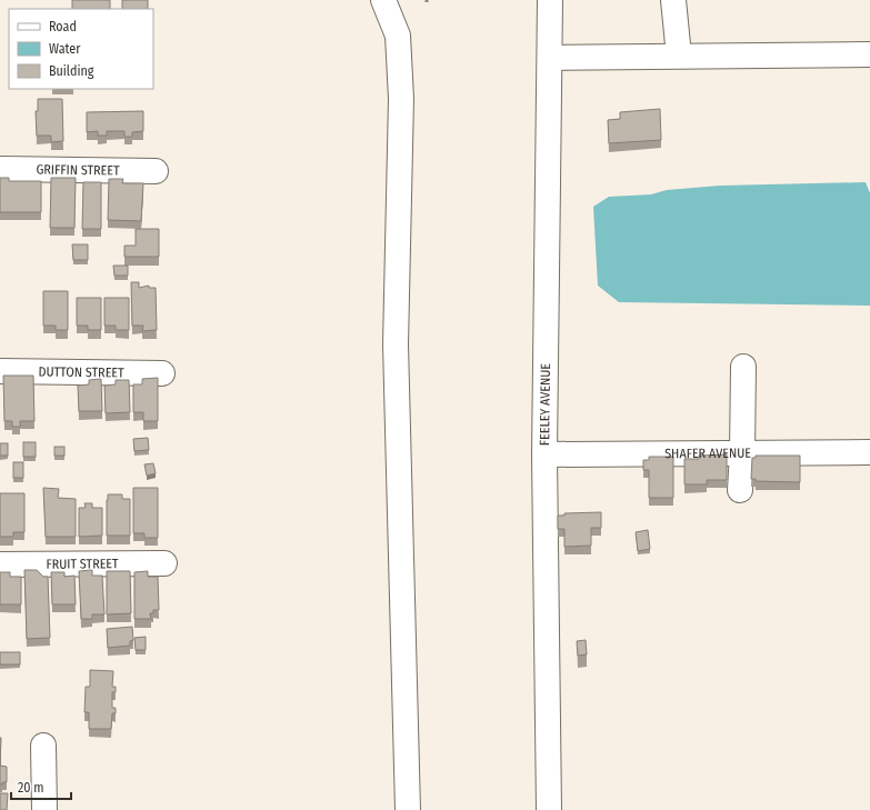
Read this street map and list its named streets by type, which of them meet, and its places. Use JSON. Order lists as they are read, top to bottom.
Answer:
{
  "streets": {
    "street": [
      "GRIFFIN STREET",
      "DUTTON STREET",
      "FEELEY AVENUE",
      "SHAFER AVENUE",
      "FRUIT STREET"
    ]
  },
  "crossings": [
    ["FEELEY AVENUE", "SHAFER AVENUE"]
  ],
  "legend": ["Road", "Water", "Building"],
  "scale_bar": "20 m"
}
